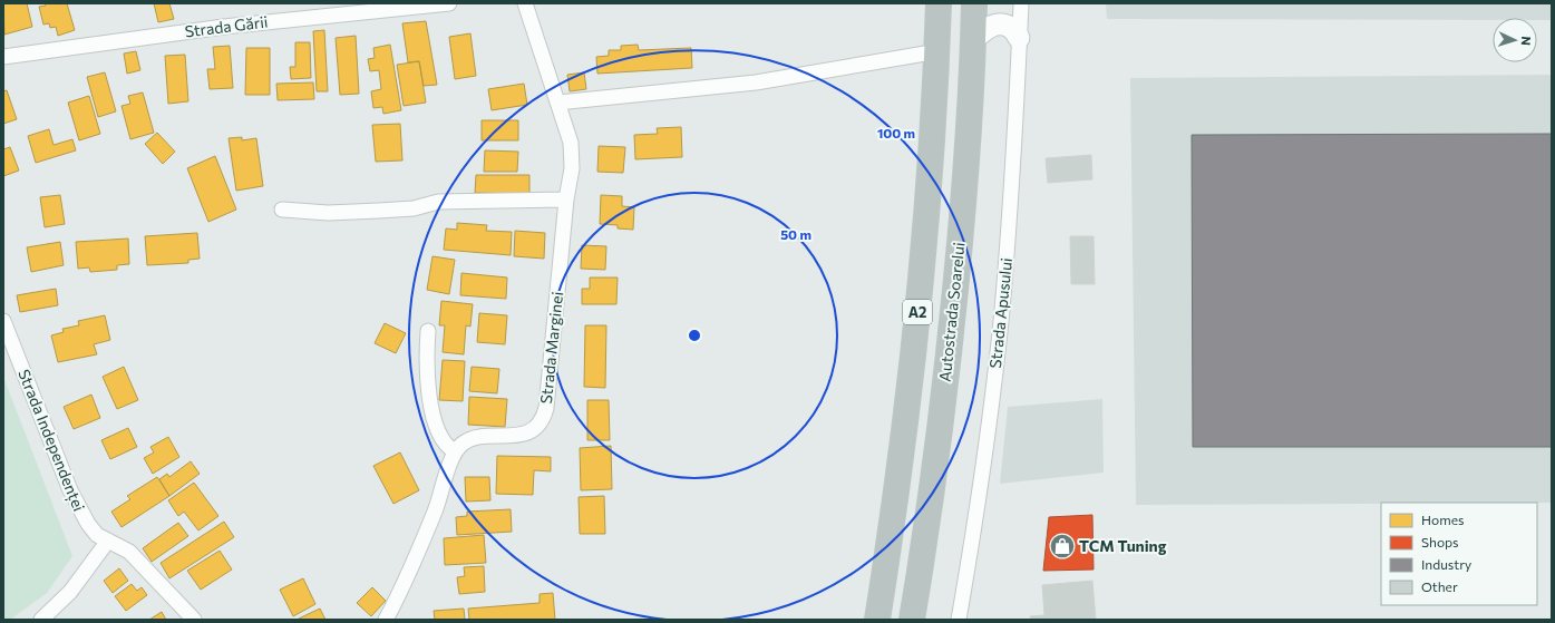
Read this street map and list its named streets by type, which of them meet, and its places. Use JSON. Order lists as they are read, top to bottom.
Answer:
{
  "streets": {
    "highway": ["A2", "Autostrada Soarelui"],
    "street": [
      "Strada Gării",
      "Strada Apusului",
      "Strada Marginei",
      "Strada Independenței"
    ]
  },
  "places": {
    "shop": ["TCM Tuning"]
  },
  "legend": [
    "Homes",
    "Shops",
    "Industry",
    "Other"
  ],
  "north": "right",
  "rings": ["100 m", "50 m"]
}
